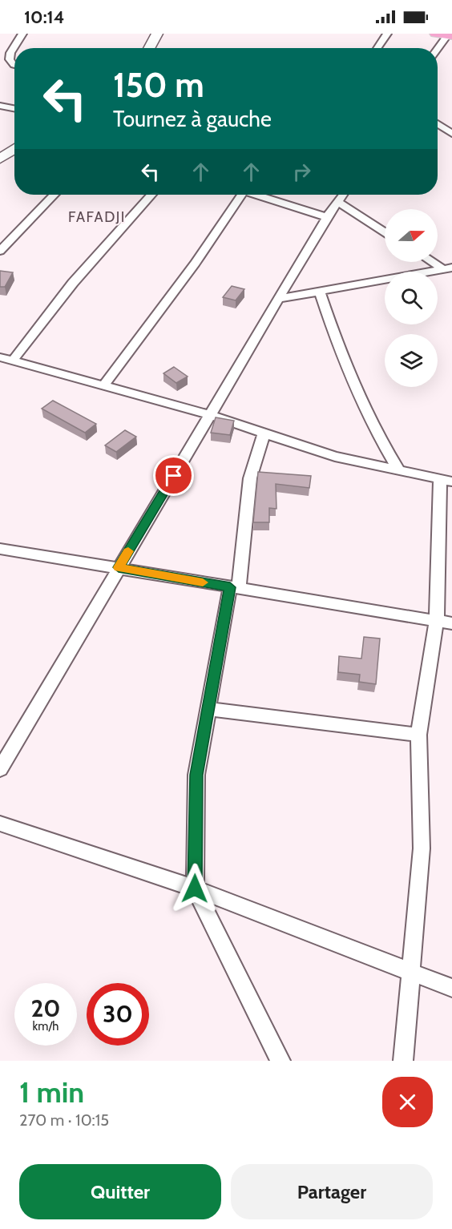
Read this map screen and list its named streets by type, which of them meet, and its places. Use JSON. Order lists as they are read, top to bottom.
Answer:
{
  "districts": ["FAFADJI"],
  "north": "right",
  "page": {
    "status": "10:14",
    "turn": ["150 m", "Tournez à gauche"],
    "speed": "20 km/h",
    "limit": "30",
    "heading": ["1 min", "270 m · 10:15"],
    "buttons": ["Quitter", "Partager"]
  }
}
